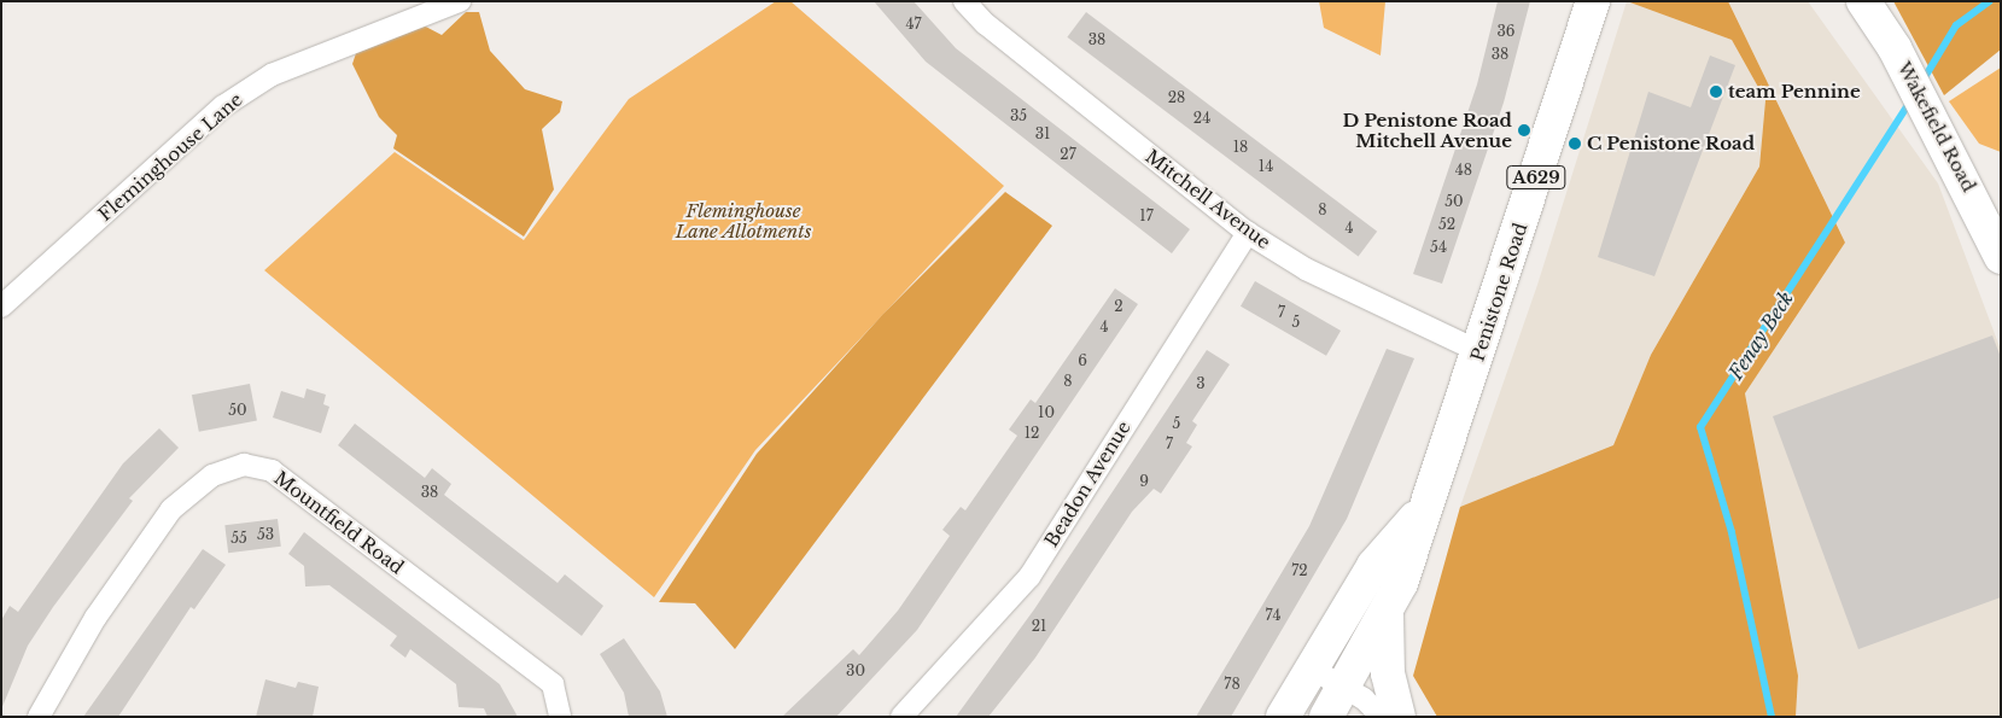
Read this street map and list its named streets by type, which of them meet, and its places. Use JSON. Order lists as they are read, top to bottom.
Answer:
{
  "streets": {
    "highway": ["Wakefield Road", "A629", "Penistone Road"],
    "street": [
      "Fleminghouse Lane",
      "Mitchell Avenue",
      "Beadon Avenue",
      "Mountfield Road"
    ]
  },
  "crossings": [
    ["Mitchell Avenue", "Penistone Road"],
    ["Mitchell Avenue", "Beadon Avenue"]
  ],
  "water": ["Fenay Beck"],
  "parks": ["Fleminghouse Lane Allotments"],
  "places": ["team Pennine", "D Penistone Road Mitchell Avenue", "C Penistone Road"],
  "house_numbers": [
    "47",
    "36",
    "38",
    "38",
    "28",
    "35",
    "24",
    "31",
    "18",
    "27",
    "14",
    "48",
    "50",
    "8",
    "17",
    "52",
    "4",
    "54",
    "2",
    "7",
    "5",
    "4",
    "6",
    "8",
    "3",
    "50",
    "10",
    "5",
    "12",
    "7",
    "9",
    "38",
    "53",
    "55",
    "72",
    "74",
    "21",
    "30",
    "78"
  ]
}
